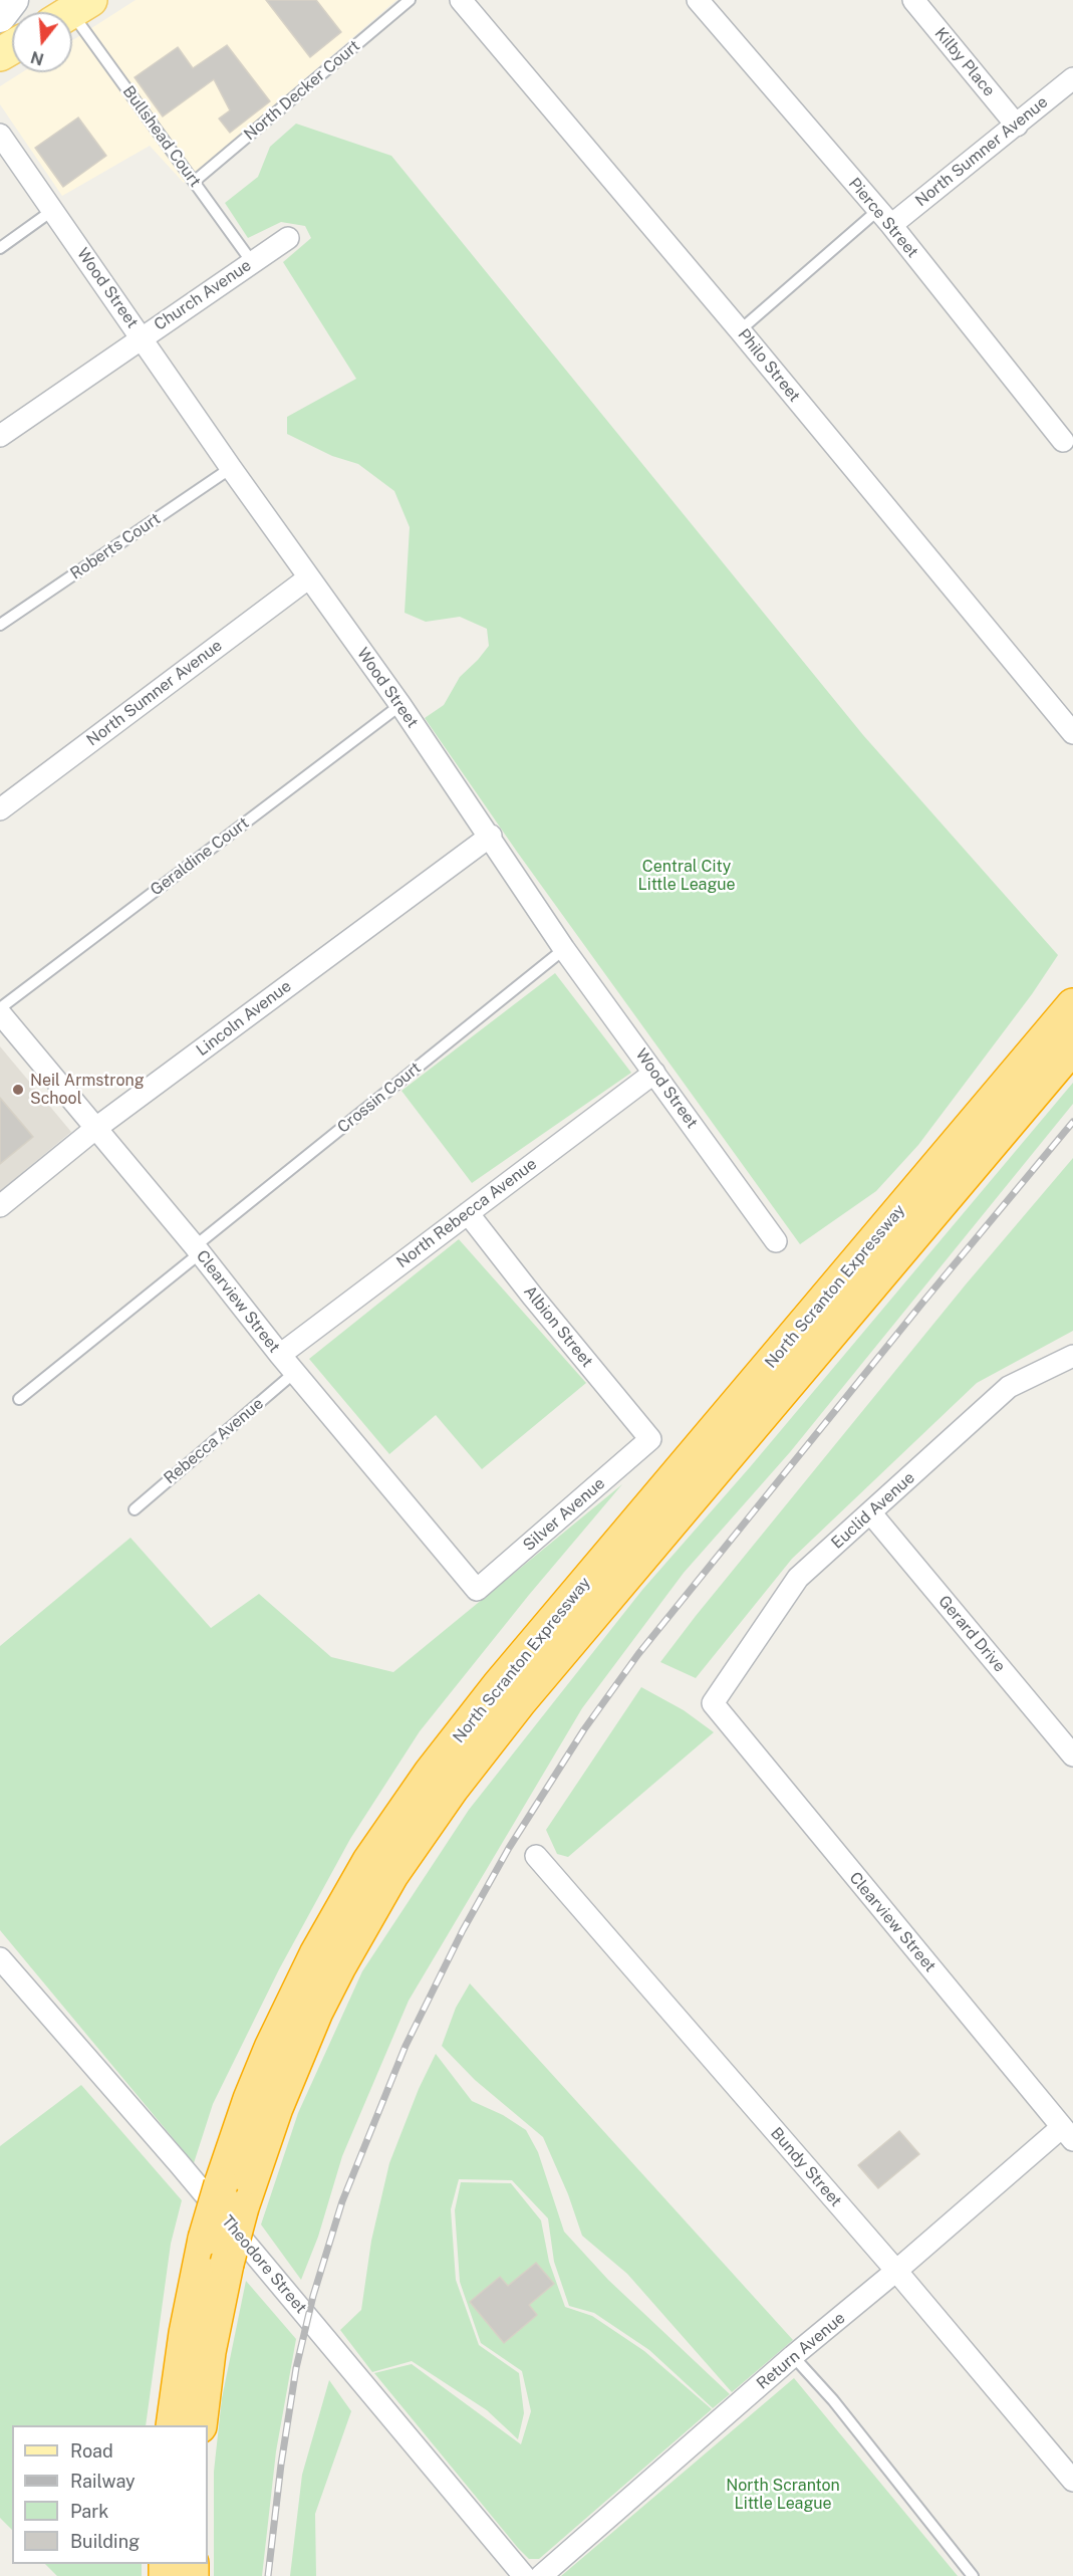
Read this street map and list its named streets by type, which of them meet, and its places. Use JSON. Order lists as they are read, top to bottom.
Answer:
{
  "streets": {
    "highway": ["North Scranton Expressway"],
    "street": [
      "Kilby Place",
      "North Sumner Avenue",
      "Pierce Street",
      "Wood Street",
      "Church Avenue",
      "Philo Street",
      "Lincoln Avenue",
      "North Rebecca Avenue",
      "Clearview Street",
      "Albion Street",
      "Euclid Avenue",
      "Silver Avenue",
      "Gerard Drive",
      "Bundy Street",
      "Theodore Street",
      "Return Avenue"
    ],
    "lane": [
      "North Decker Court",
      "Bullshead Court",
      "Roberts Court",
      "Geraldine Court",
      "Crossin Court",
      "Rebecca Avenue"
    ]
  },
  "crossings": [
    ["Kilby Place", "North Sumner Avenue"],
    ["North Decker Court", "Bullshead Court"],
    ["Bullshead Court", "Church Avenue"],
    ["North Sumner Avenue", "Pierce Street"],
    ["North Sumner Avenue", "Wood Street"],
    ["North Sumner Avenue", "Philo Street"],
    ["Wood Street", "Church Avenue"],
    ["Wood Street", "Roberts Court"],
    ["Wood Street", "Geraldine Court"],
    ["Wood Street", "Lincoln Avenue"],
    ["Wood Street", "Crossin Court"],
    ["Wood Street", "North Rebecca Avenue"],
    ["Lincoln Avenue", "Clearview Street"],
    ["Crossin Court", "Clearview Street"],
    ["North Rebecca Avenue", "Clearview Street"],
    ["North Rebecca Avenue", "Albion Street"],
    ["Clearview Street", "Rebecca Avenue"],
    ["Clearview Street", "Euclid Avenue"],
    ["Clearview Street", "Silver Avenue"],
    ["Clearview Street", "Return Avenue"],
    ["Albion Street", "Silver Avenue"],
    ["Euclid Avenue", "Gerard Drive"],
    ["Bundy Street", "Return Avenue"]
  ],
  "parks": ["Central City Little League", "North Scranton Little League"],
  "places": ["Neil Armstrong School"],
  "legend": [
    "Road",
    "Railway",
    "Park",
    "Building"
  ],
  "north": "bottom"
}
